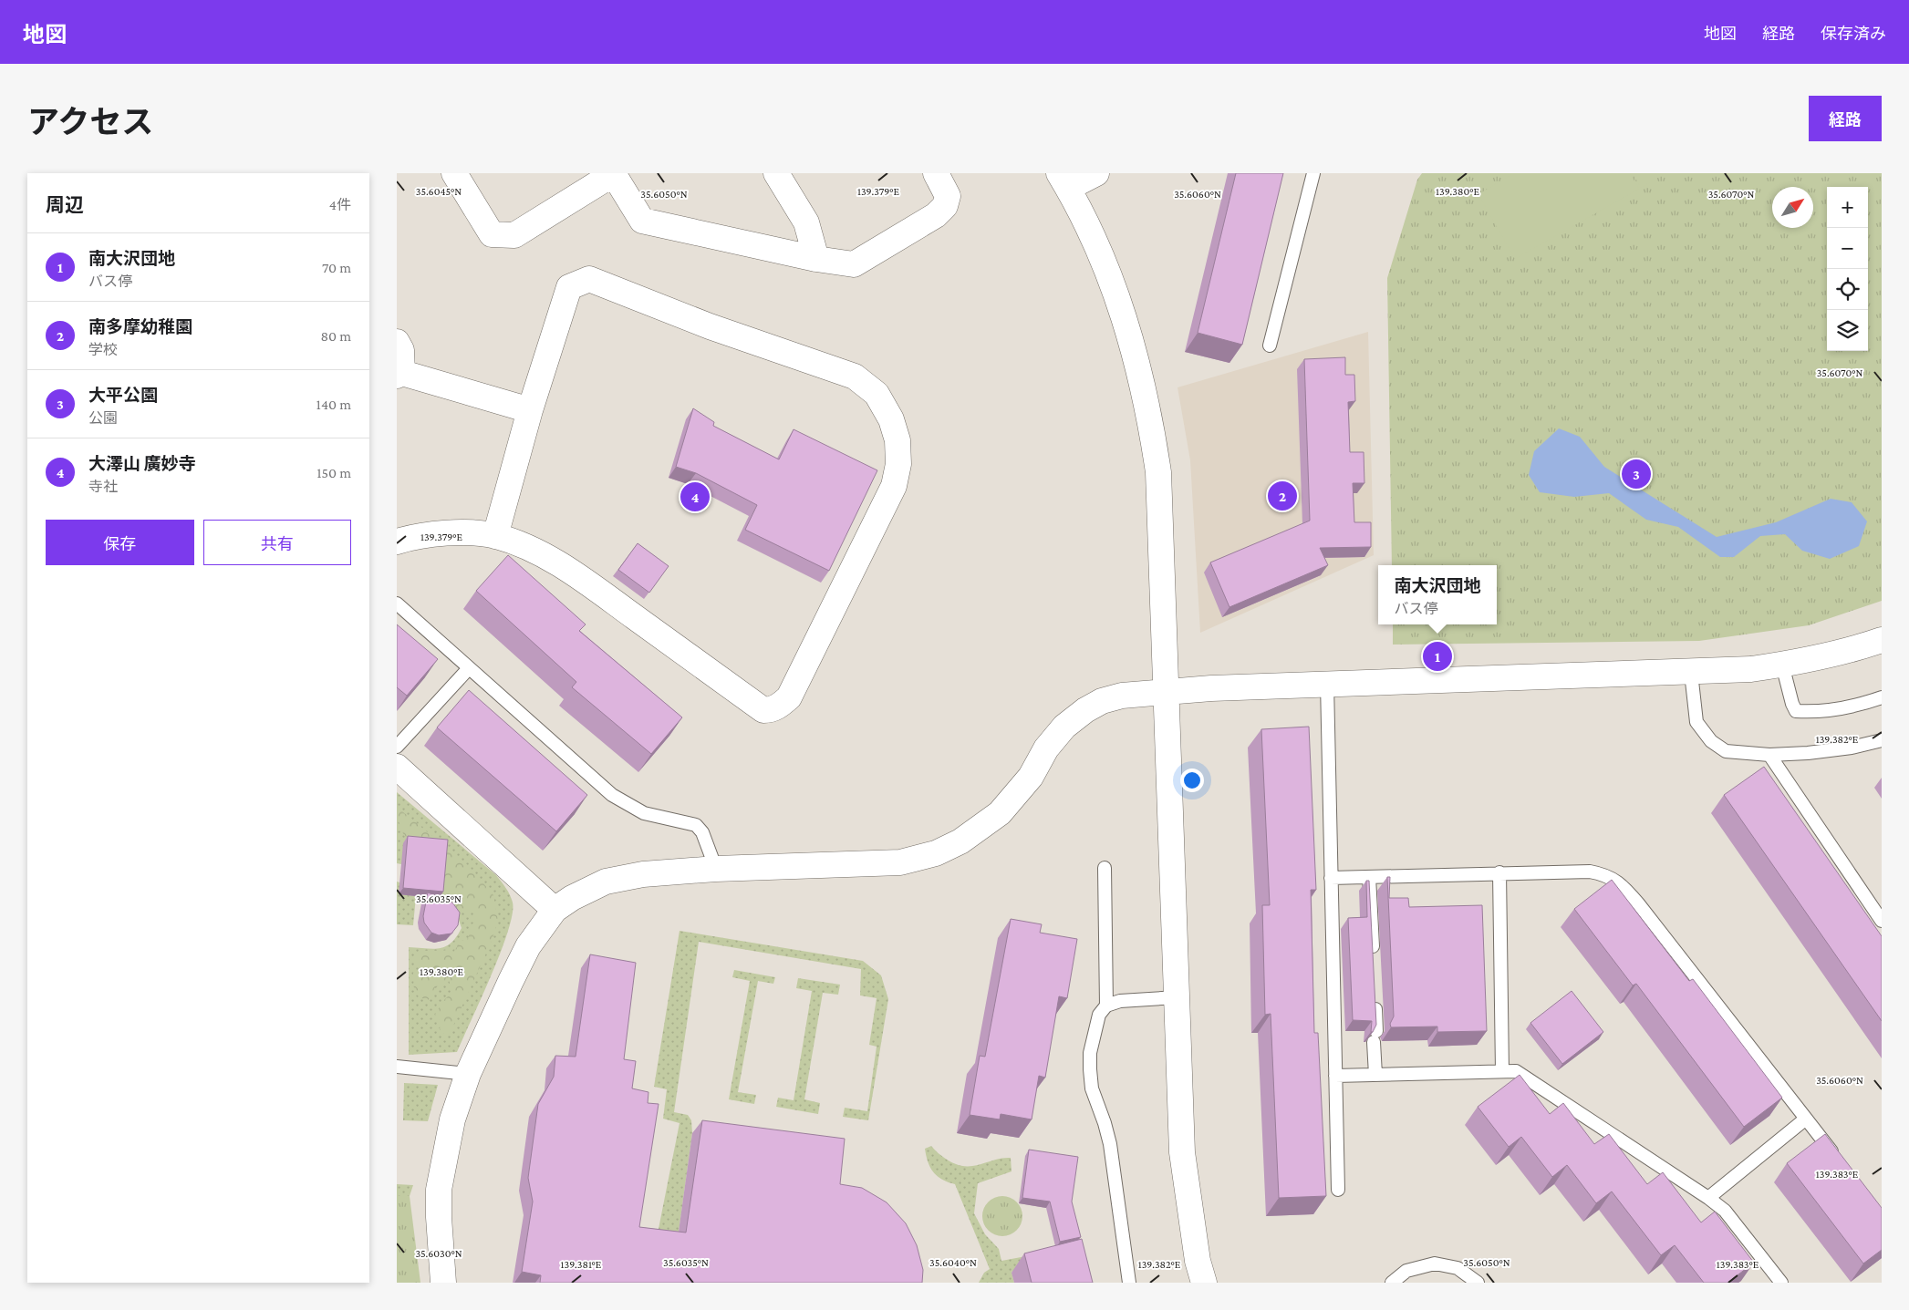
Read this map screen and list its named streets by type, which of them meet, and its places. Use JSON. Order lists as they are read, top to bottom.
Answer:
{
  "north": "top right",
  "page": {
    "header": "地図",
    "nav": ["地図", "経路", "保存済み"],
    "title": "アクセス",
    "buttons": [
      "経路",
      ["保存", "共有"]
    ],
    "heading": ["周辺", "4件"],
    "map_buttons": ["+", "−"],
    "list": [
      {
        "mark": "1",
        "name": "南大沢団地",
        "note": "バス停",
        "value": "70 m"
      },
      {
        "mark": "2",
        "name": "南多摩幼稚園",
        "note": "学校",
        "value": "80 m"
      },
      {
        "mark": "3",
        "name": "大平公園",
        "note": "公園",
        "value": "140 m"
      },
      {
        "mark": "4",
        "name": "大澤山 廣妙寺",
        "note": "寺社",
        "value": "150 m"
      }
    ],
    "pins": [
      "3",
      "2",
      "4",
      "1"
    ],
    "popup": ["南大沢団地", "バス停"]
  },
  "coordinates": [
    "35.6045°N",
    "139.379°E",
    "139.380°E",
    "35.6050°N",
    "35.6060°N",
    "35.6070°N",
    "139.382°E",
    "35.6035°N",
    "139.383°E",
    "35.6030°N",
    "35.6040°N",
    "139.381°E"
  ]
}
